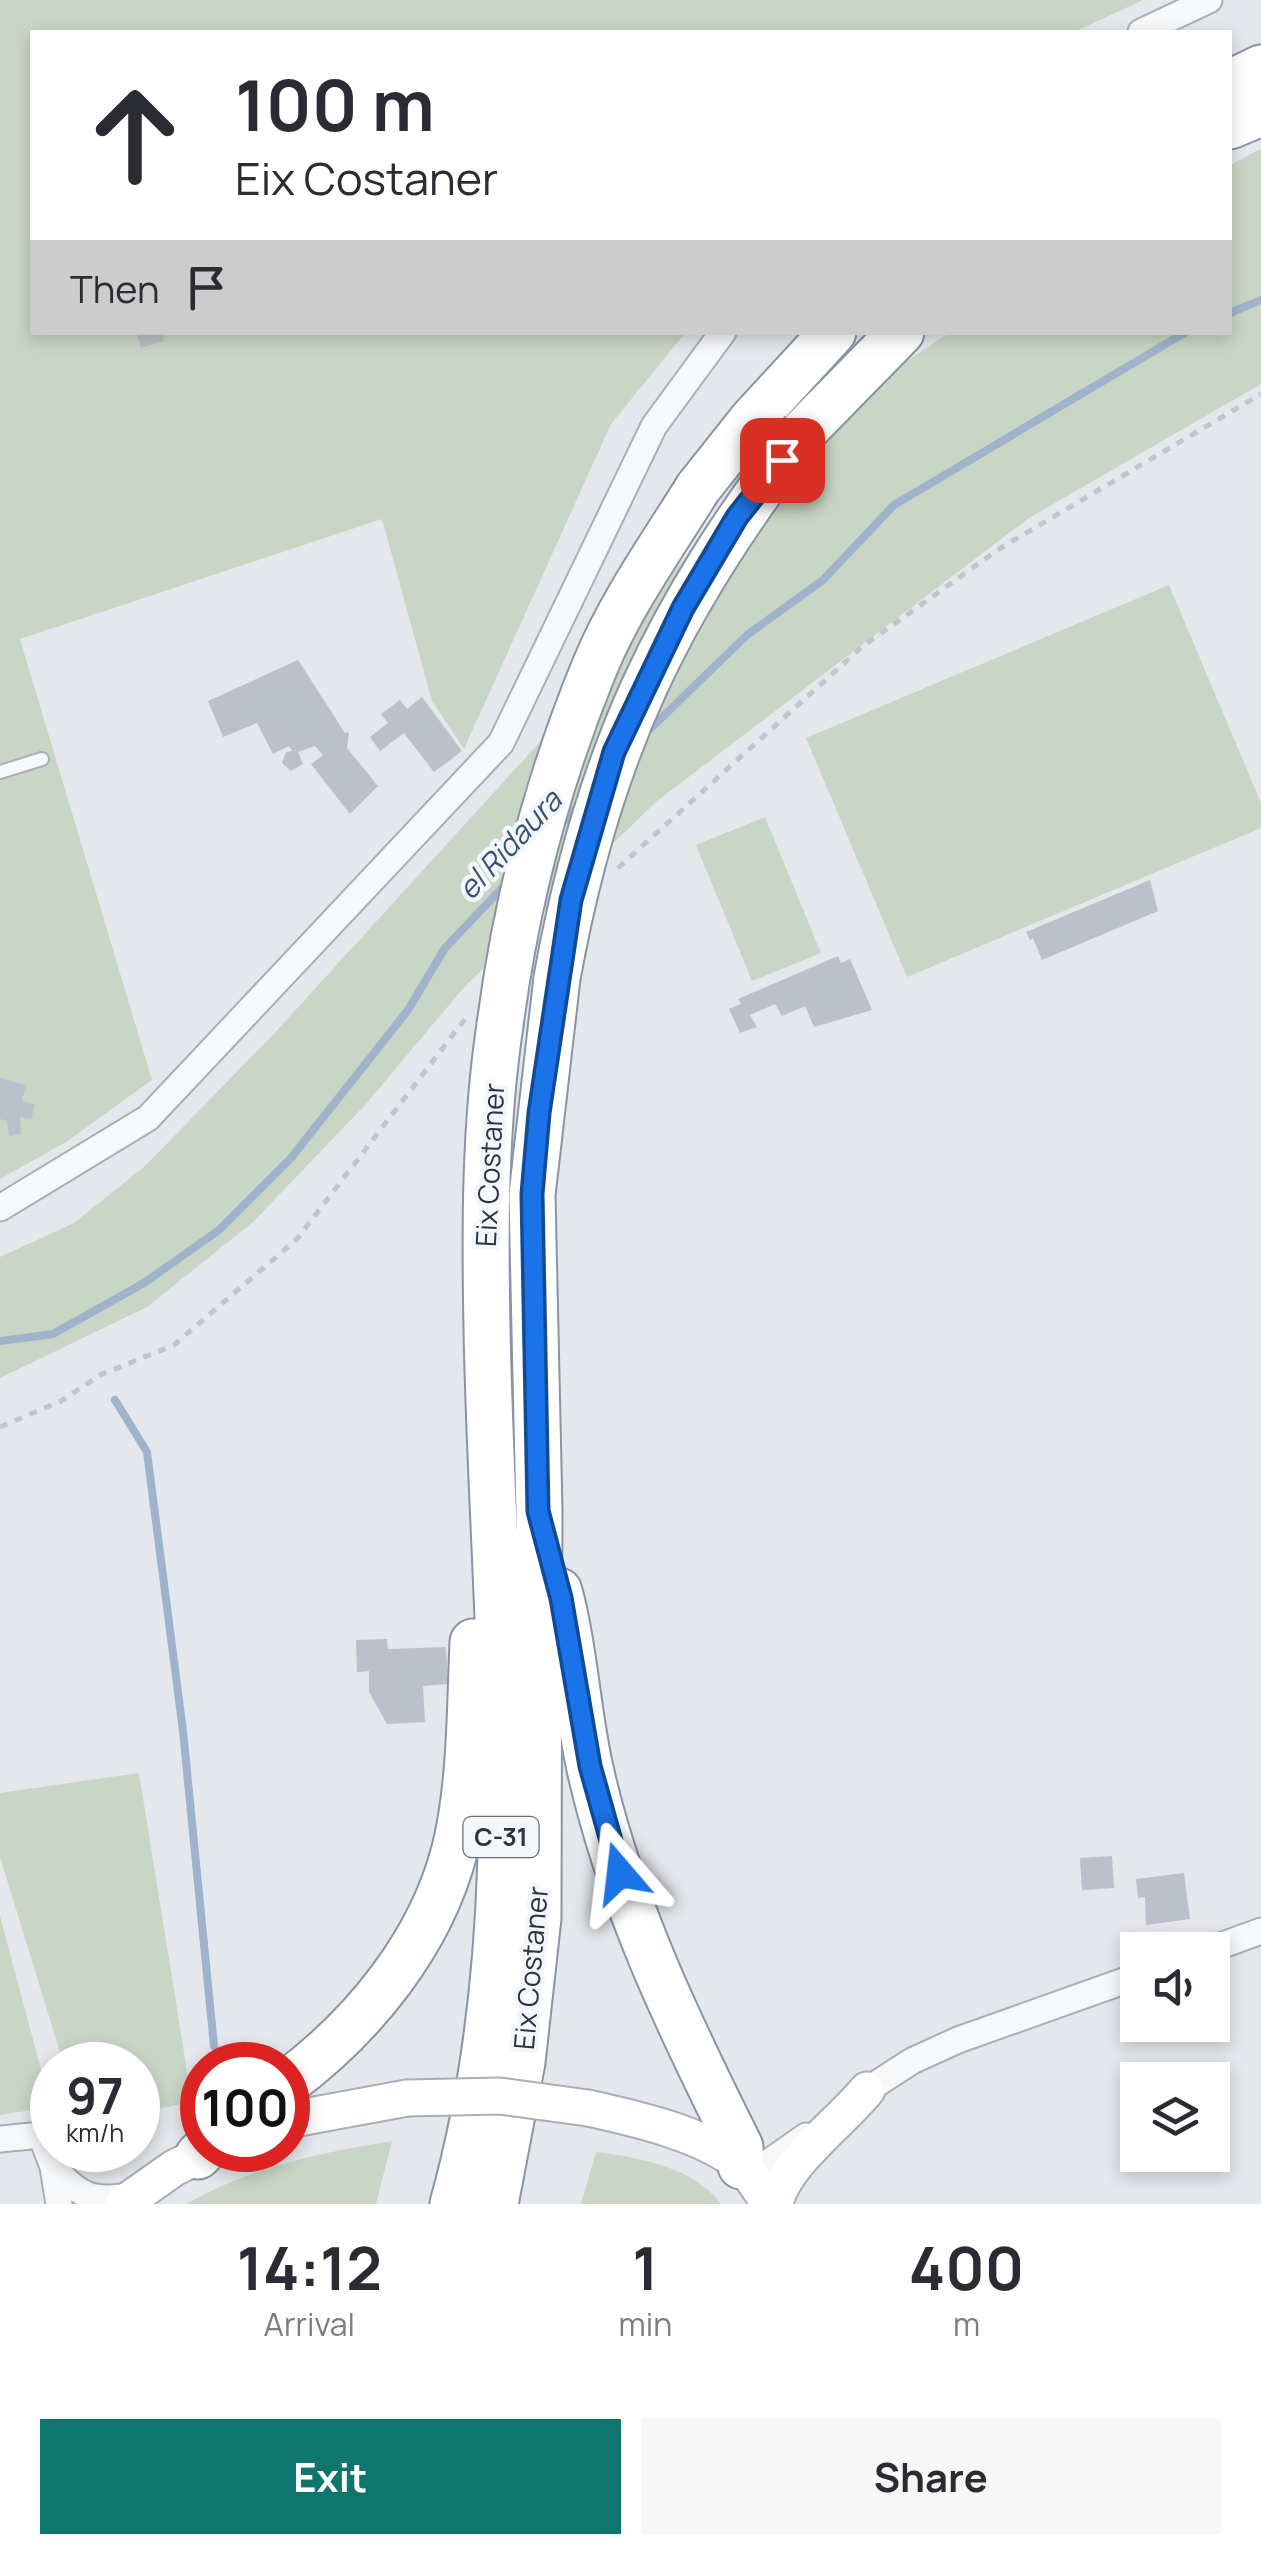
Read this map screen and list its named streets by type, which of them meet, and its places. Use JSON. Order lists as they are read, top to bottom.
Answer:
{
  "streets": {
    "highway": ["Eix Costaner", "C-31"]
  },
  "water": ["el Ridaura"],
  "page": {
    "turn": ["100 m", "Eix Costaner"],
    "then": "Then",
    "speed": "97 km/h",
    "limit": "100",
    "eta": [
      "14:12",
      "Arrival",
      "1",
      "min",
      "400",
      "m"
    ],
    "buttons": ["Exit", "Share"]
  }
}
